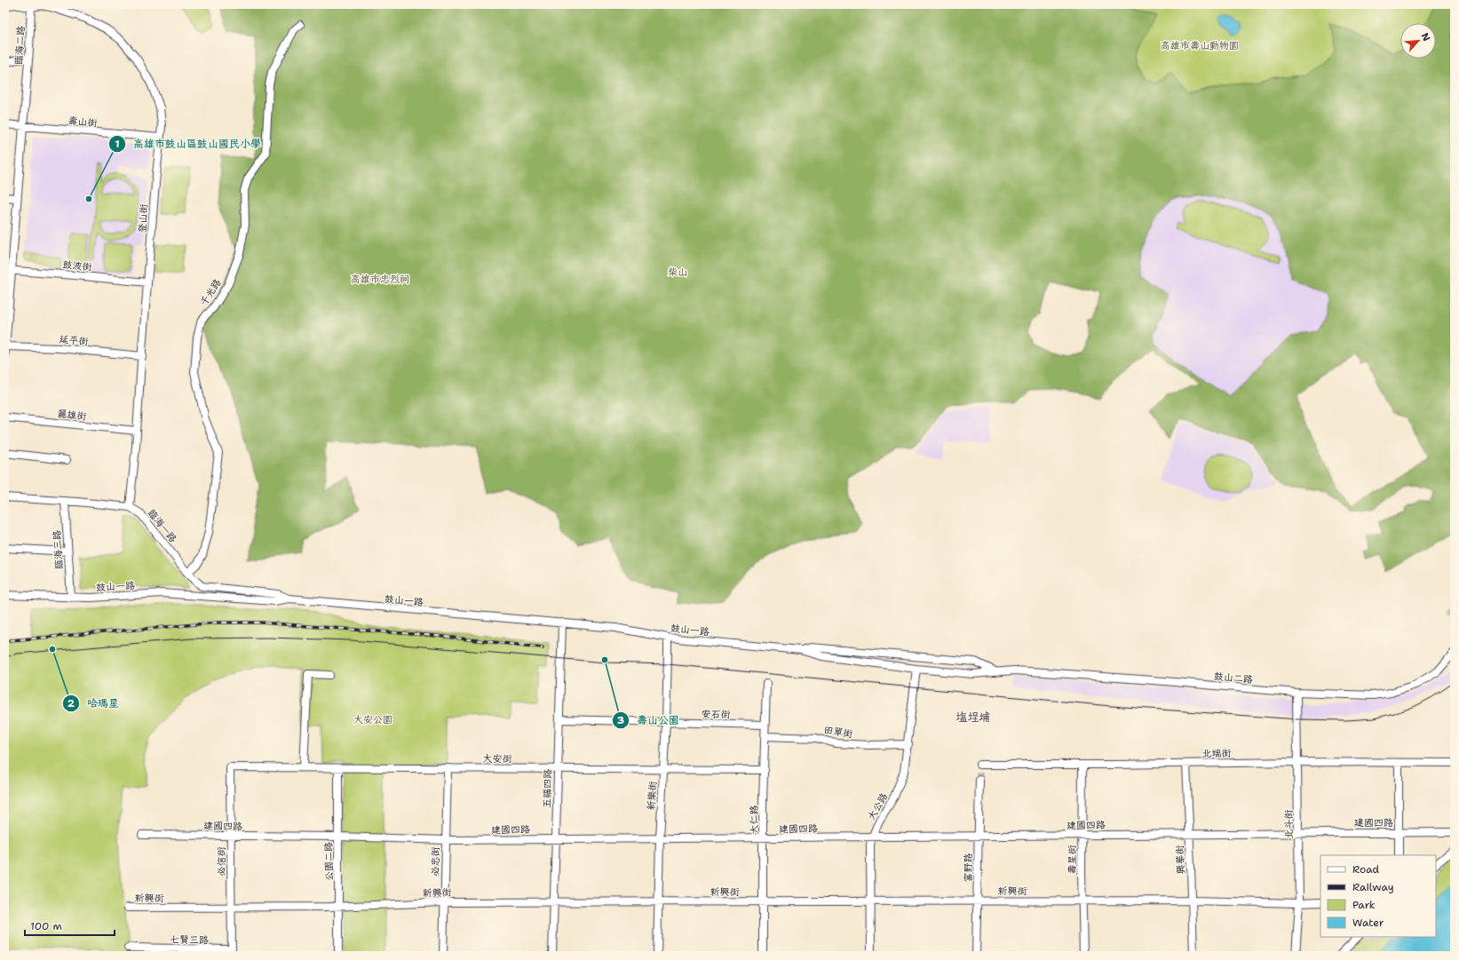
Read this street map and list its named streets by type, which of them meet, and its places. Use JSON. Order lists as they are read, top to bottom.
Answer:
{
  "streets": {
    "street": [
      "臨海二路",
      "壽山街",
      "登山街",
      "鼓波街",
      "千光路",
      "延平街",
      "麗雄街",
      "臨海一路",
      "臨海三路",
      "鼓山一路",
      "鼓山二路",
      "安石街",
      "田單街",
      "北端街",
      "大安街",
      "五福四路",
      "新樂街",
      "大公路",
      "大仁路",
      "建國四路",
      "北斗街",
      "壽星街",
      "興華街",
      "必信街",
      "公園二路",
      "必忠街",
      "富野路",
      "新興街",
      "七賢三路"
    ]
  },
  "crossings": [
    ["臨海二路", "壽山街"],
    ["臨海二路", "登山街"],
    ["臨海二路", "鼓波街"],
    ["臨海二路", "延平街"],
    ["壽山街", "登山街"],
    ["登山街", "鼓波街"],
    ["登山街", "延平街"],
    ["登山街", "麗雄街"],
    ["登山街", "臨海一路"],
    ["千光路", "臨海一路"],
    ["臨海一路", "鼓山一路"],
    ["臨海三路", "鼓山一路"],
    ["鼓山一路", "鼓山二路"],
    ["鼓山一路", "五福四路"],
    ["鼓山一路", "新樂街"],
    ["鼓山一路", "大公路"],
    ["鼓山二路", "北斗街"],
    ["安石街", "五福四路"],
    ["安石街", "新樂街"],
    ["安石街", "大仁路"],
    ["田單街", "大公路"],
    ["田單街", "大仁路"],
    ["北端街", "北斗街"],
    ["北端街", "壽星街"],
    ["北端街", "興華街"],
    ["大安街", "五福四路"],
    ["大安街", "新樂街"],
    ["大安街", "大仁路"],
    ["大安街", "必信街"],
    ["大安街", "公園二路"],
    ["大安街", "必忠街"],
    ["五福四路", "建國四路"],
    ["五福四路", "新興街"],
    ["新樂街", "建國四路"],
    ["新樂街", "新興街"],
    ["大公路", "建國四路"],
    ["大公路", "新興街"],
    ["大仁路", "建國四路"],
    ["大仁路", "新興街"],
    ["建國四路", "北斗街"],
    ["建國四路", "壽星街"],
    ["建國四路", "興華街"],
    ["建國四路", "必信街"],
    ["建國四路", "公園二路"],
    ["建國四路", "必忠街"],
    ["建國四路", "富野路"],
    ["北斗街", "新興街"],
    ["壽星街", "新興街"],
    ["興華街", "新興街"],
    ["必信街", "新興街"],
    ["必信街", "七賢三路"],
    ["公園二路", "新興街"],
    ["必忠街", "新興街"],
    ["富野路", "新興街"]
  ],
  "districts": ["塩埕埔"],
  "parks": [
    "高雄市壽山動物園",
    "柴山",
    "高雄市忠烈祠",
    "大安公園"
  ],
  "places": ["高雄市鼓山區鼓山國民小學", "哈瑪星", "壽山公園"],
  "legend": [
    "Road",
    "Railway",
    "Park",
    "Water"
  ],
  "scale_bar": "100 m",
  "north": "top right"
}
